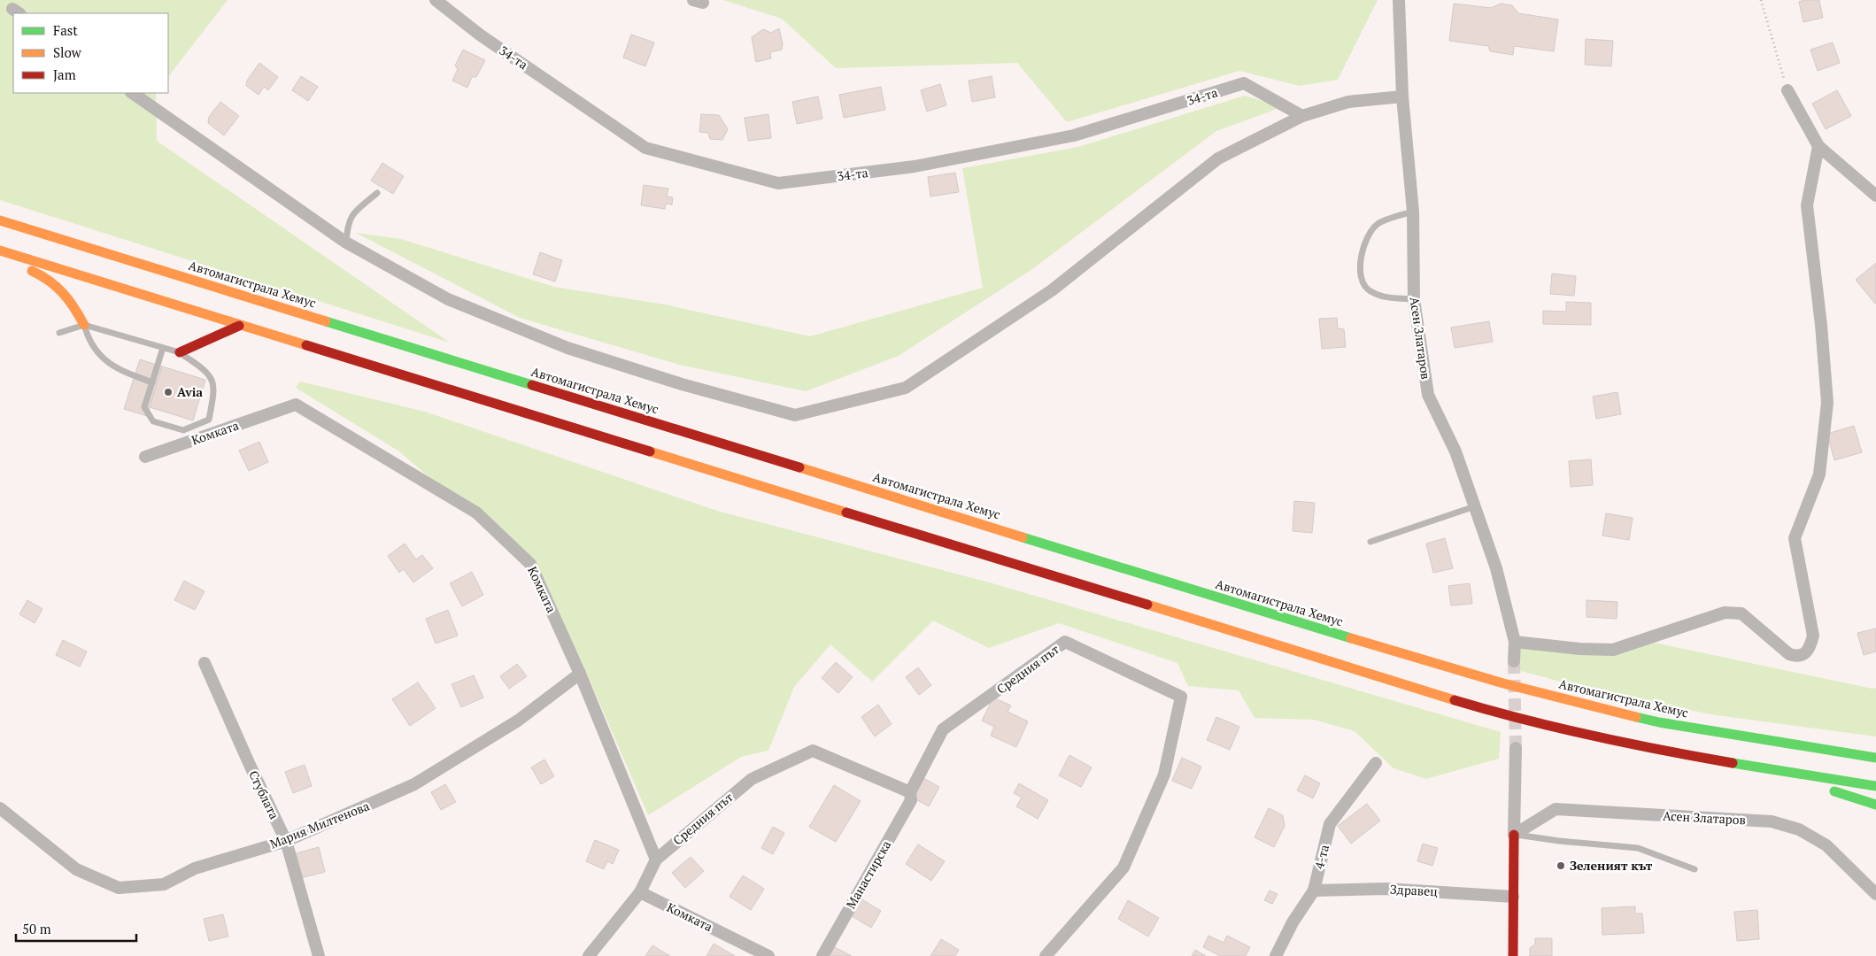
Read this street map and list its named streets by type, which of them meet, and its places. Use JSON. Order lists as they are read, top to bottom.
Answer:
{
  "streets": {
    "main road": ["Автомагистрала Хемус"],
    "street": [
      "34-та",
      "Асен Златаров",
      "Комката",
      "Средния път",
      "Стублата",
      "Мария Милтенова",
      "4-та",
      "Манастирска",
      "Здравец"
    ]
  },
  "crossings": [
    ["Комката", "Средния път"],
    ["Комката", "Мария Милтенова"],
    ["Средния път", "Манастирска"],
    ["Стублата", "Мария Милтенова"],
    ["4-та", "Здравец"]
  ],
  "places": ["Avia", "Зеленият кът"],
  "legend": ["Fast", "Slow", "Jam"],
  "scale_bar": "50 m"
}
